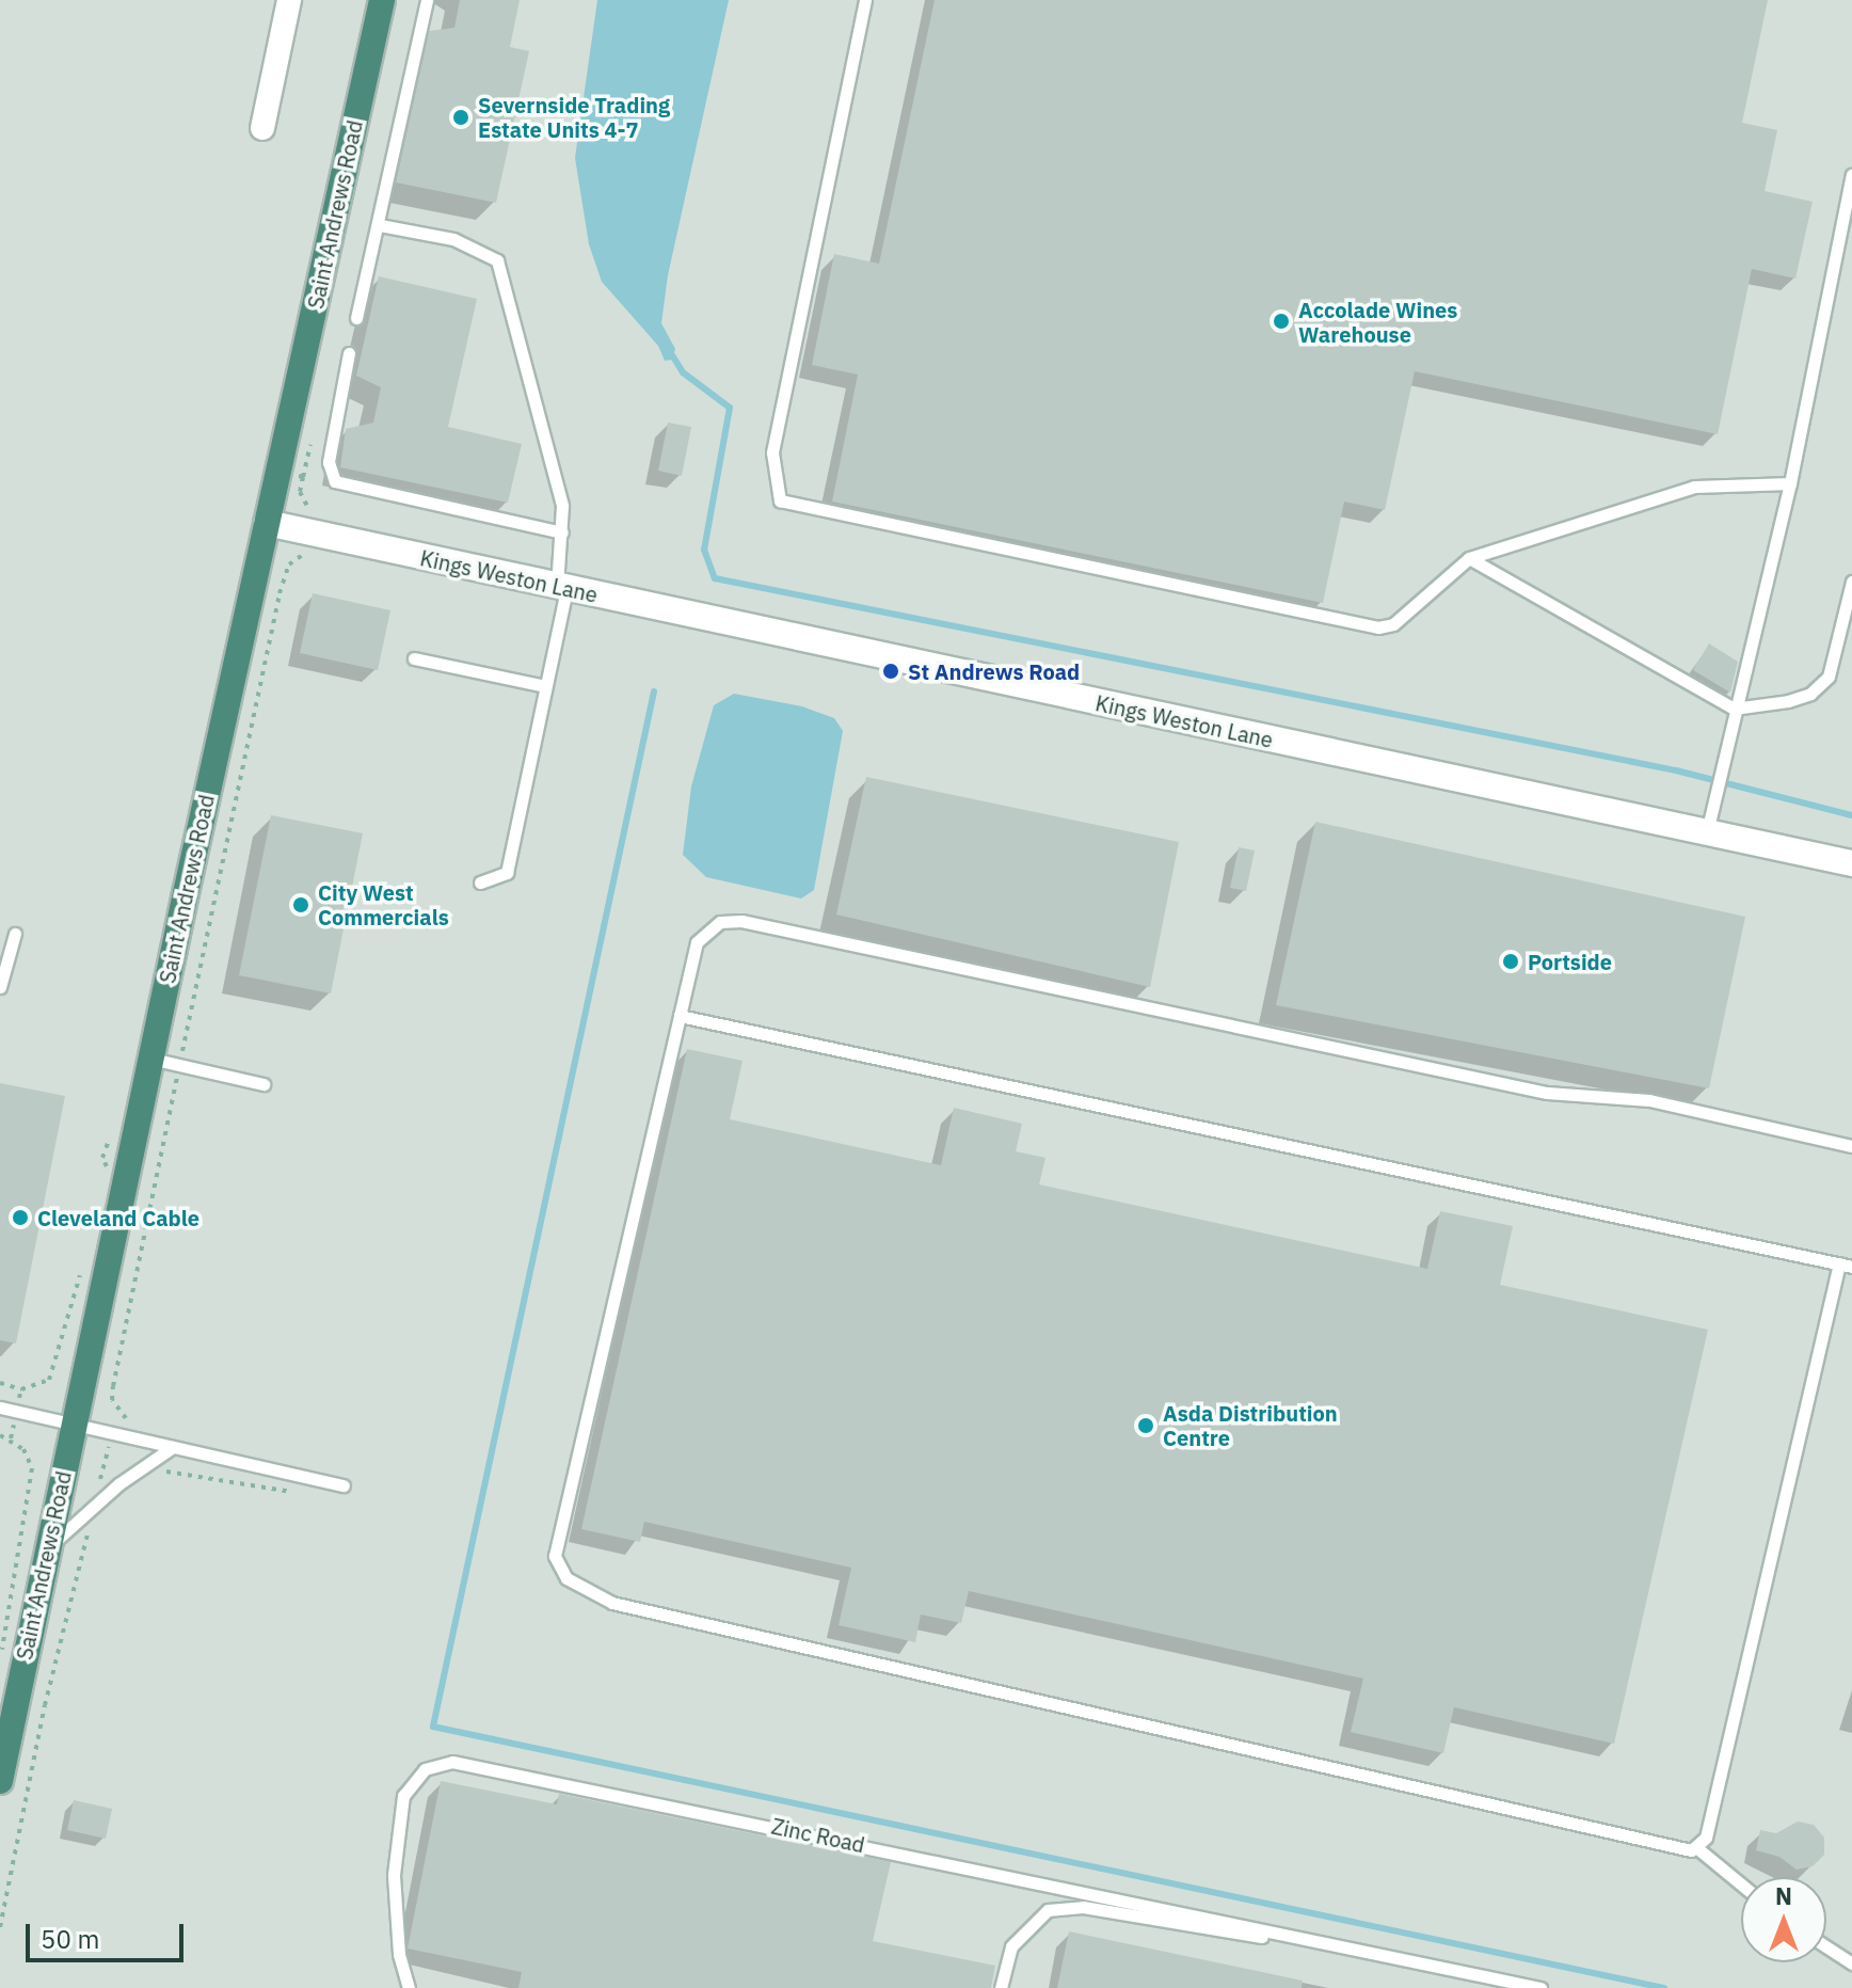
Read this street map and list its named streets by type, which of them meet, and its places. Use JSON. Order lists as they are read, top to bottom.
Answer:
{
  "streets": {
    "highway": ["Saint Andrews Road"],
    "street": ["Kings Weston Lane"],
    "lane": ["Zinc Road"]
  },
  "crossings": [
    ["Saint Andrews Road", "Kings Weston Lane"]
  ],
  "places": [
    "Severnside Trading Estate Units 4-7",
    "Accolade Wines Warehouse",
    "St Andrews Road",
    "City West Commercials",
    "Portside",
    "Cleveland Cable",
    "Asda Distribution Centre"
  ],
  "scale_bar": "50 m",
  "north": "top"
}
